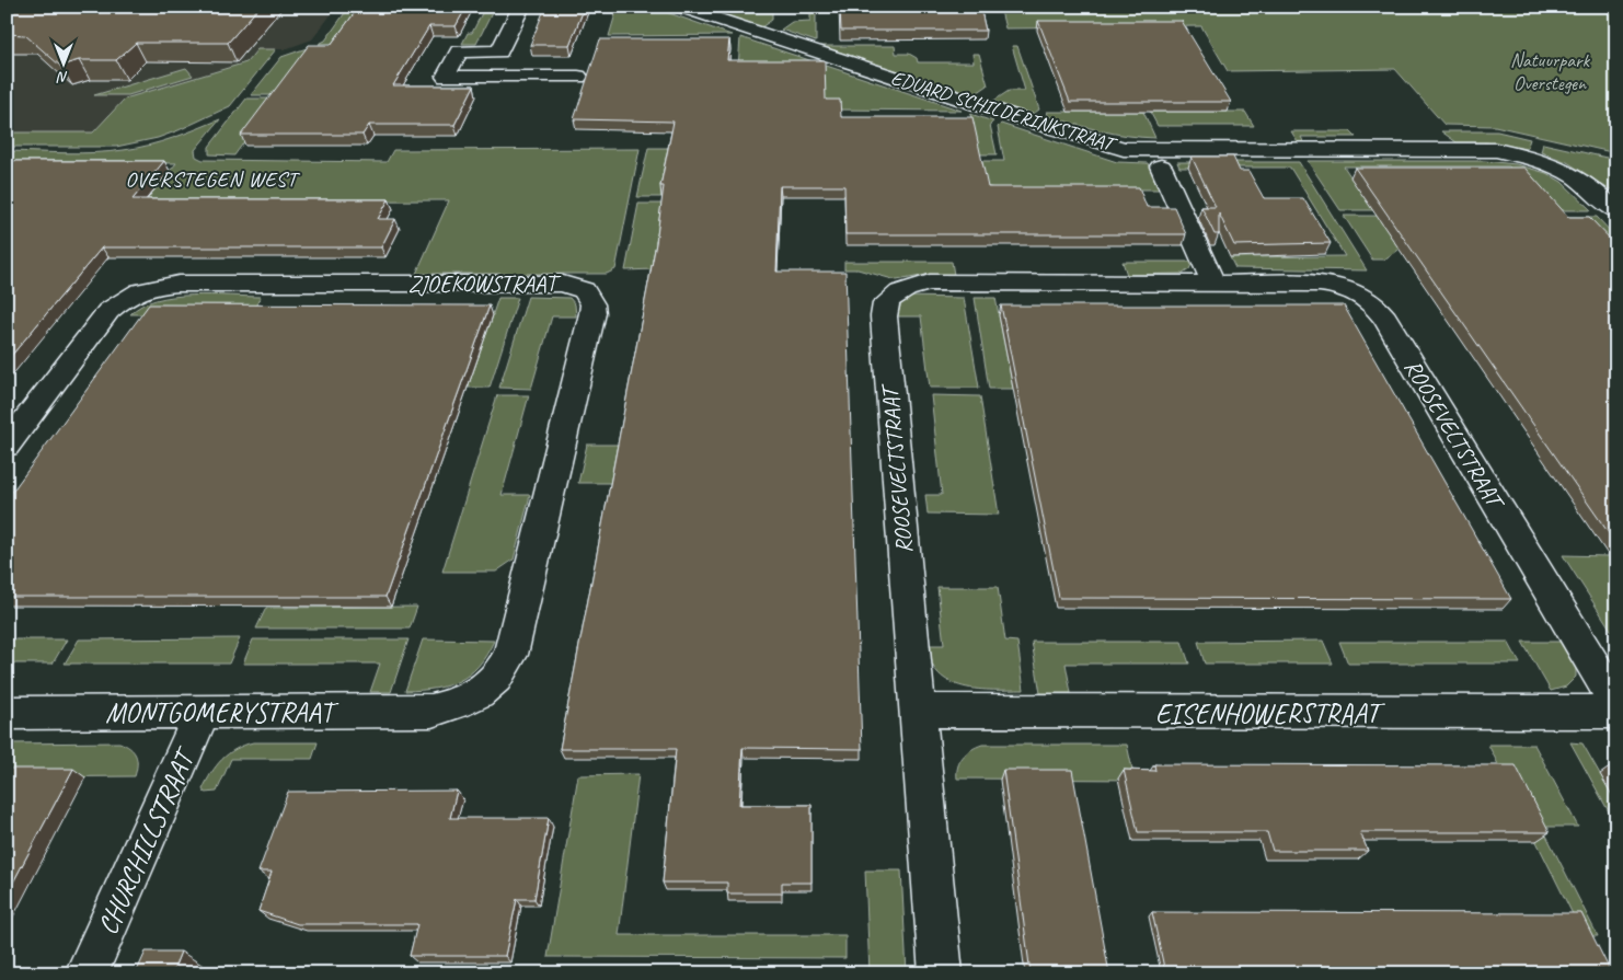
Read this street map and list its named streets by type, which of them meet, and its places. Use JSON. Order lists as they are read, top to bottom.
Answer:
{
  "streets": {
    "street": [
      "EDUARD SCHILDERINKSTRAAT",
      "ZJOEKOWSTRAAT",
      "ROOSEVELTSTRAAT",
      "MONTGOMERYSTRAAT",
      "EISENHOWERSTRAAT",
      "CHURCHILLSTRAAT"
    ]
  },
  "crossings": [
    ["ZJOEKOWSTRAAT", "MONTGOMERYSTRAAT"],
    ["ROOSEVELTSTRAAT", "EISENHOWERSTRAAT"],
    ["MONTGOMERYSTRAAT", "CHURCHILLSTRAAT"]
  ],
  "districts": ["OVERSTEGEN WEST"],
  "parks": ["Natuurpark Overstegen"],
  "north": "bottom"
}
